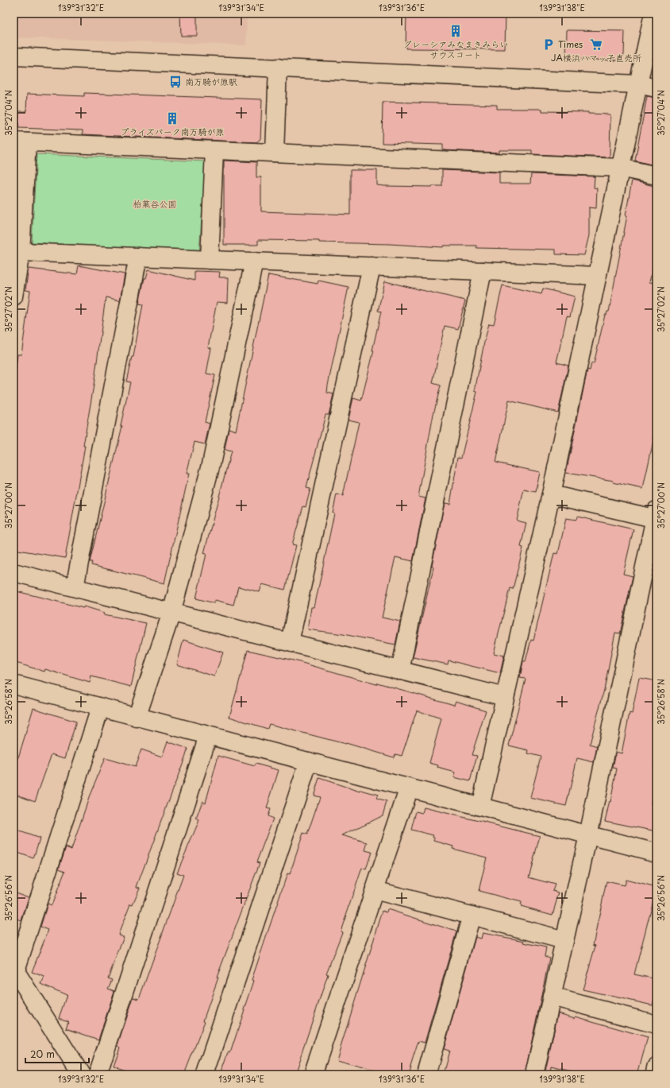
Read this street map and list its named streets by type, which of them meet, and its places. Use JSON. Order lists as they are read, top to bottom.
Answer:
{
  "parks": ["柏葉谷公園"],
  "places": {
    "building": ["グレーシアみなまきみらい サウスコート", "プライズパーク南万騎が原"],
    "parking": ["Times"],
    "supermarket": ["JA横浜ハマッ子直売所"],
    "bus stop": ["南万騎が原駅"]
  },
  "scale_bar": "20 m",
  "coordinates": [
    "139°31'32\"E",
    "139°31'34\"E",
    "139°31'36\"E",
    "139°31'38\"E",
    "35°27'04\"N",
    "35°27'02\"N",
    "35°27'00\"N",
    "35°26'58\"N",
    "35°26'56\"N"
  ]
}
